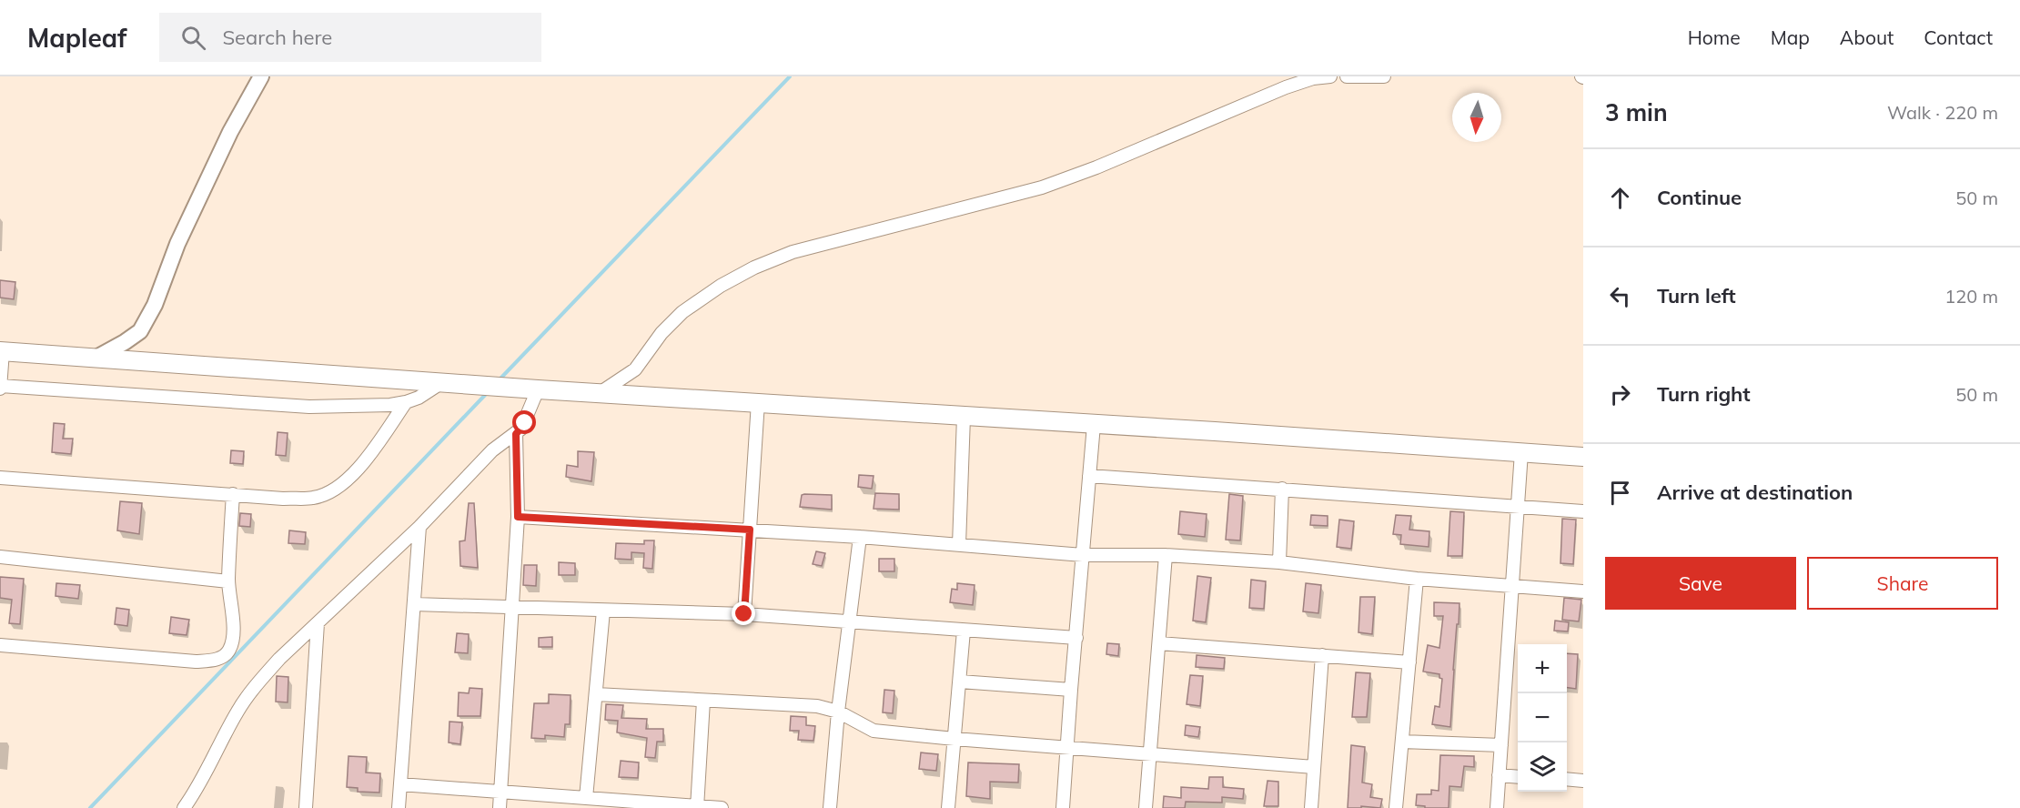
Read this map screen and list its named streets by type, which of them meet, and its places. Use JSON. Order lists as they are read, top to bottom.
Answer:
{
  "north": "bottom",
  "page": {
    "header": "Mapleaf",
    "search": "Search here",
    "nav": [
      "Home",
      "Map",
      "About",
      "Contact"
    ],
    "heading": ["3 min", "Walk · 220 m"],
    "list": [
      ["Continue", "50 m"],
      ["Turn left", "120 m"],
      ["Turn right", "50 m"],
      "Arrive at destination"
    ],
    "buttons": ["Save", "Share"],
    "map_buttons": ["+", "−"]
  }
}
